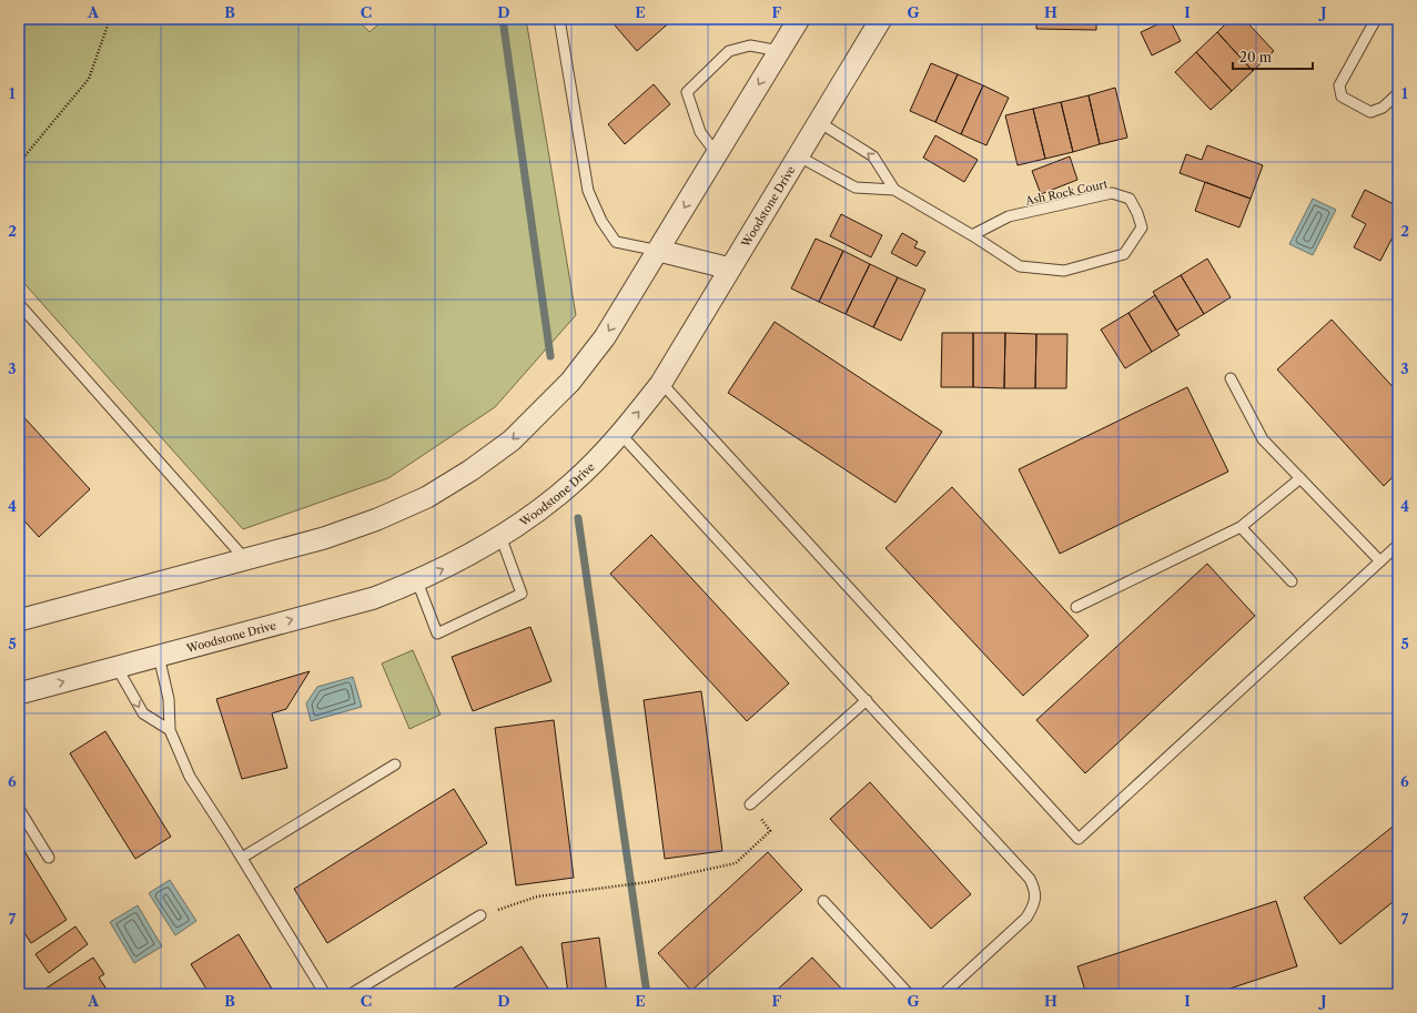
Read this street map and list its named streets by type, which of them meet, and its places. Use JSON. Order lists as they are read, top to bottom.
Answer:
{
  "streets": {
    "street": ["Woodstone Drive"],
    "lane": ["Ash Rock Court"]
  },
  "crossings": [
    ["Ash Rock Court", "Woodstone Drive"]
  ],
  "scale_bar": "20 m",
  "grid": {
    "columns": [
      "A",
      "B",
      "C",
      "D",
      "E",
      "F",
      "G",
      "H",
      "I",
      "J"
    ],
    "rows": [
      "1",
      "2",
      "3",
      "4",
      "5",
      "6",
      "7"
    ]
  }
}
